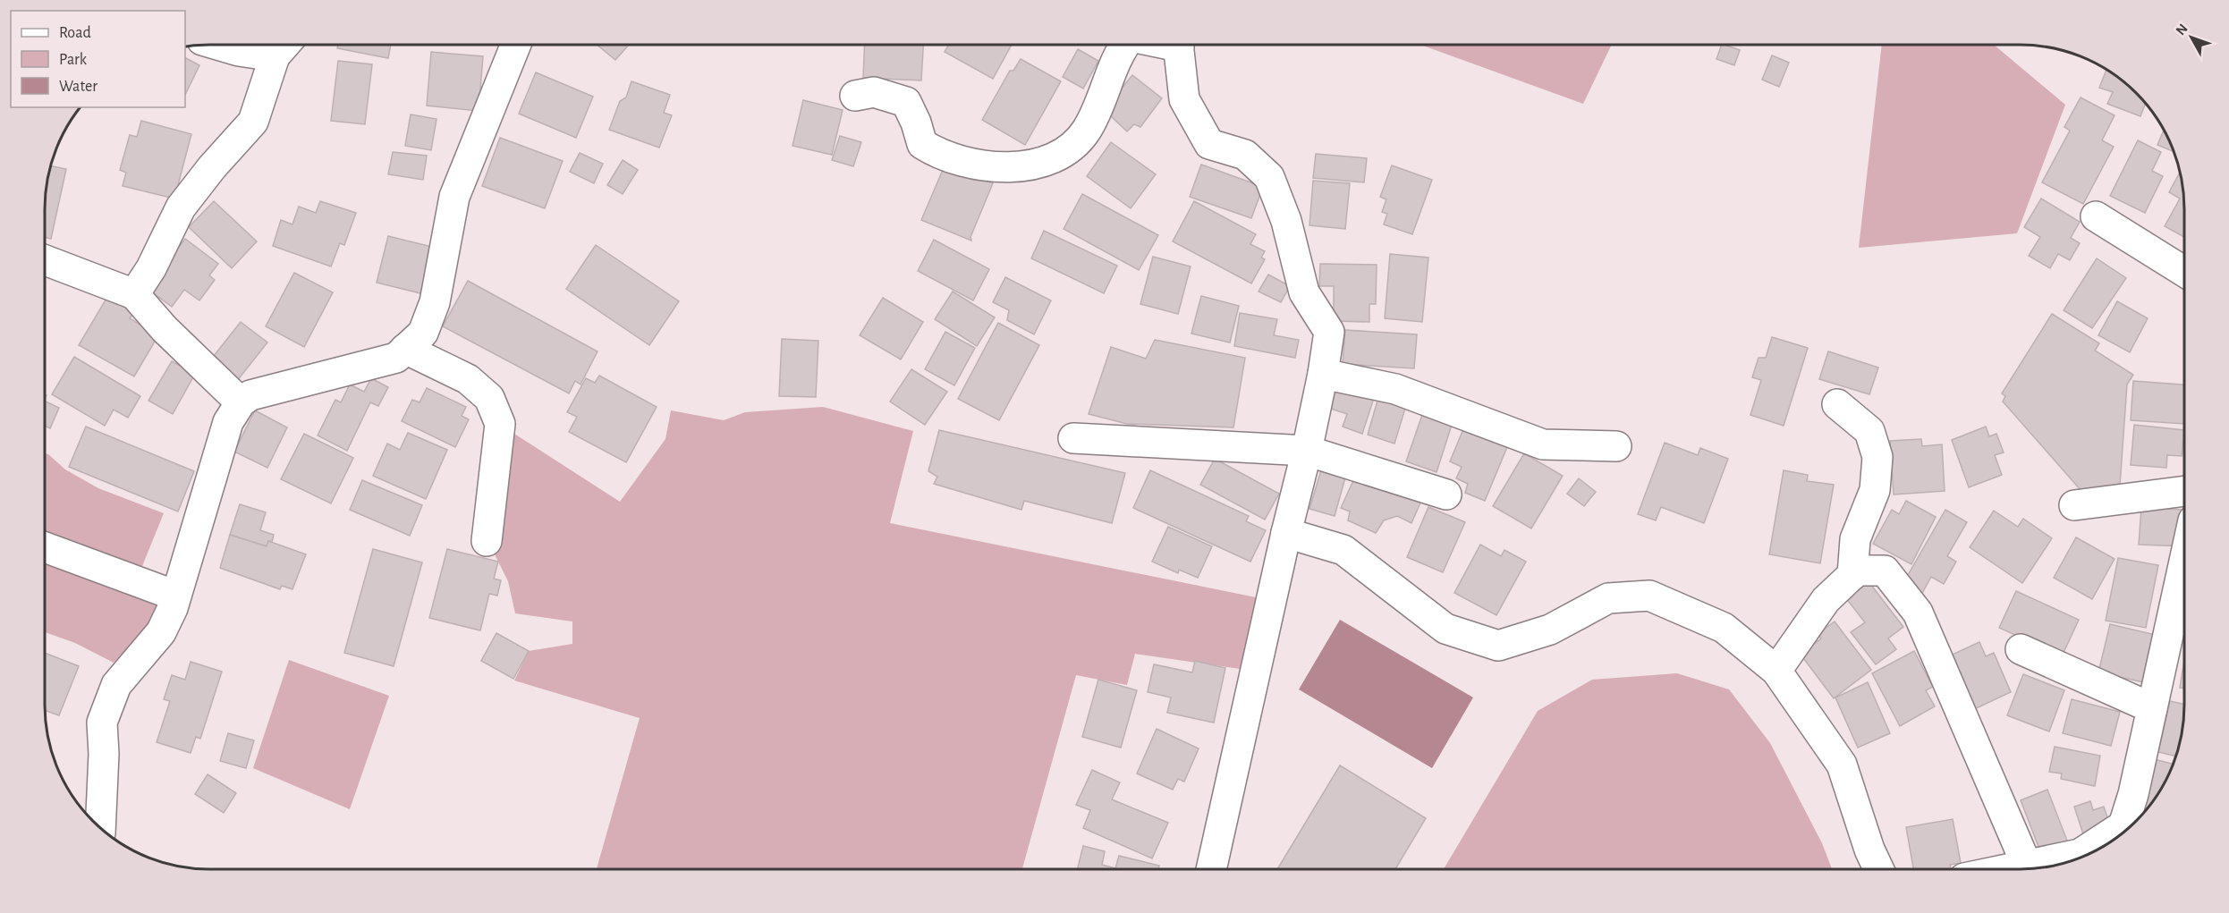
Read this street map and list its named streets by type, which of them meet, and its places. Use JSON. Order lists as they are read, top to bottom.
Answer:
{
  "legend": ["Road", "Park", "Water"],
  "north": "top left"
}
